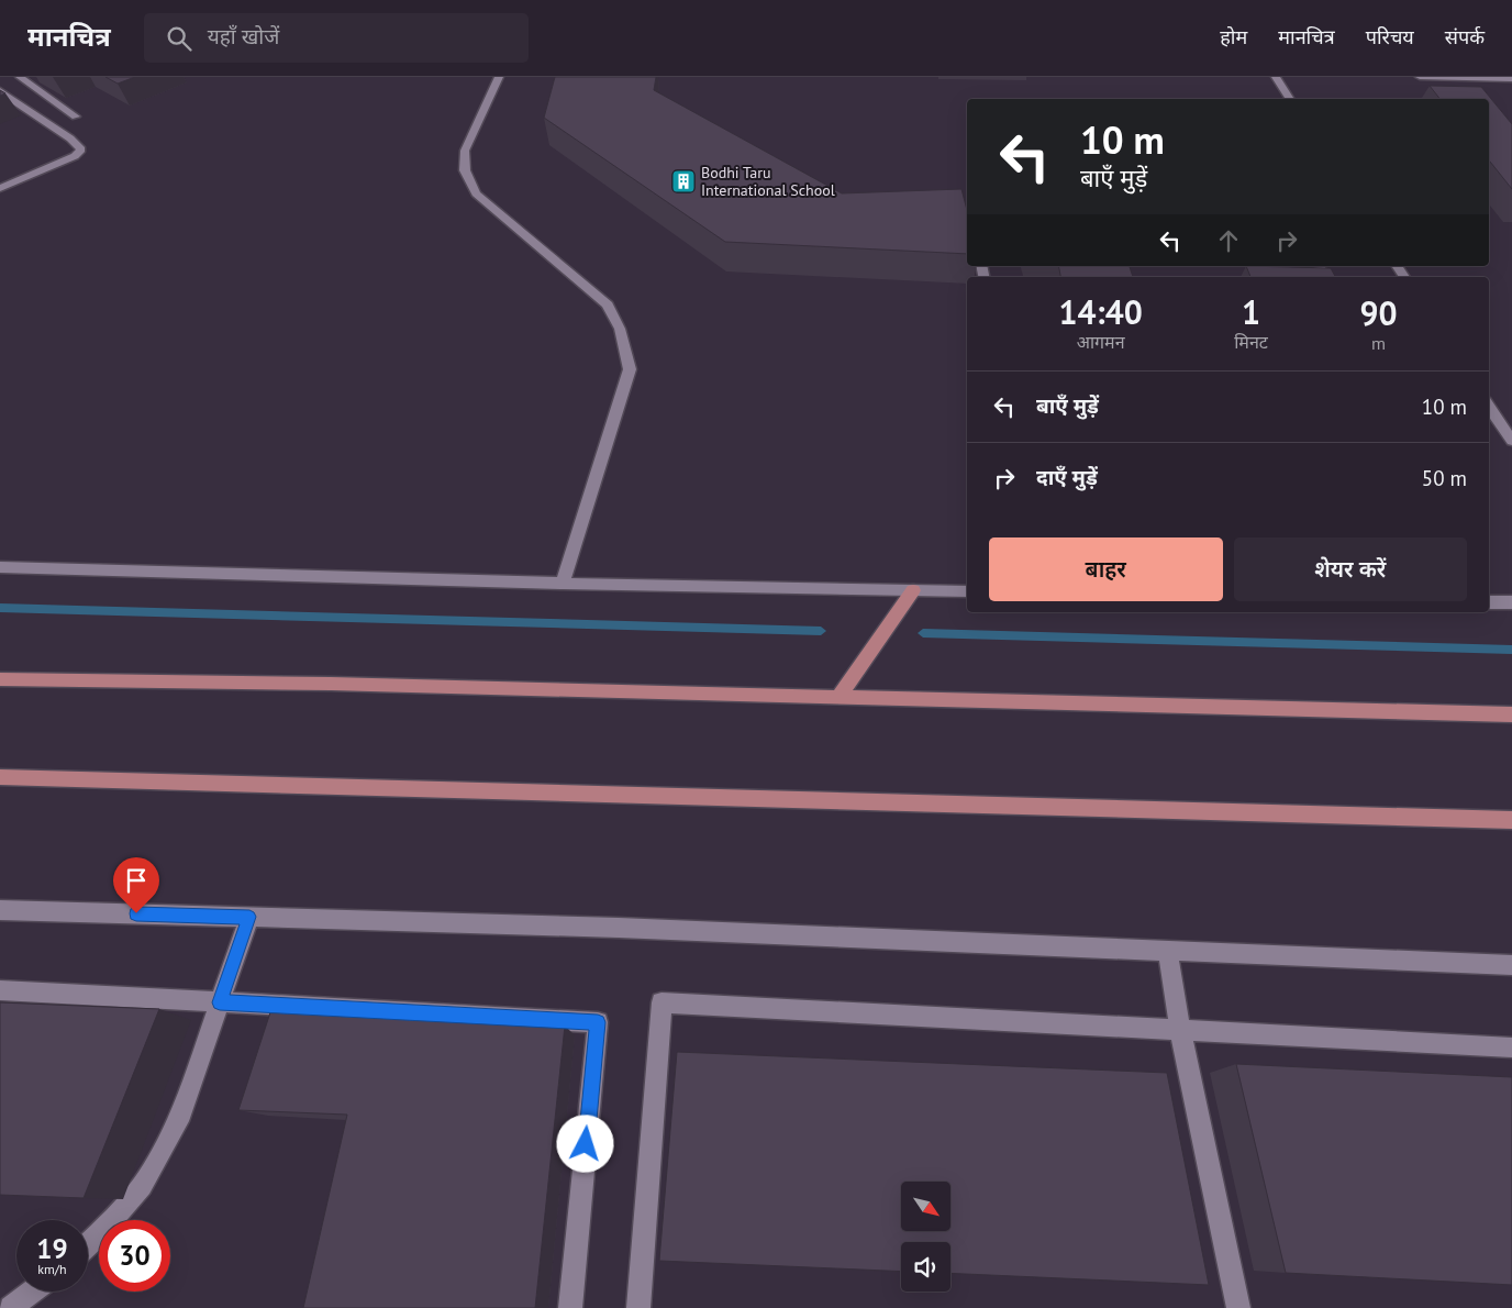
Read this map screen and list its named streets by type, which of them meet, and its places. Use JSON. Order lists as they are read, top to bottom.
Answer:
{
  "places": {
    "building": ["Bodhi Taru International School"]
  },
  "north": "bottom right",
  "page": {
    "header": "मानचित्र",
    "search": "यहाँ खोजें",
    "nav": [
      "होम",
      "मानचित्र",
      "परिचय",
      "संपर्क"
    ],
    "turn": ["10 m", "बाएँ मुड़ें"],
    "eta": [
      "14:40",
      "आगमन",
      "1",
      "मिनट",
      "90",
      "m"
    ],
    "list": [
      {
        "name": "बाएँ मुड़ें",
        "value": "10 m"
      },
      {
        "name": "दाएँ मुड़ें",
        "value": "50 m"
      }
    ],
    "buttons": ["बाहर", "शेयर करें"],
    "speed": "19 km/h",
    "limit": "30"
  }
}
